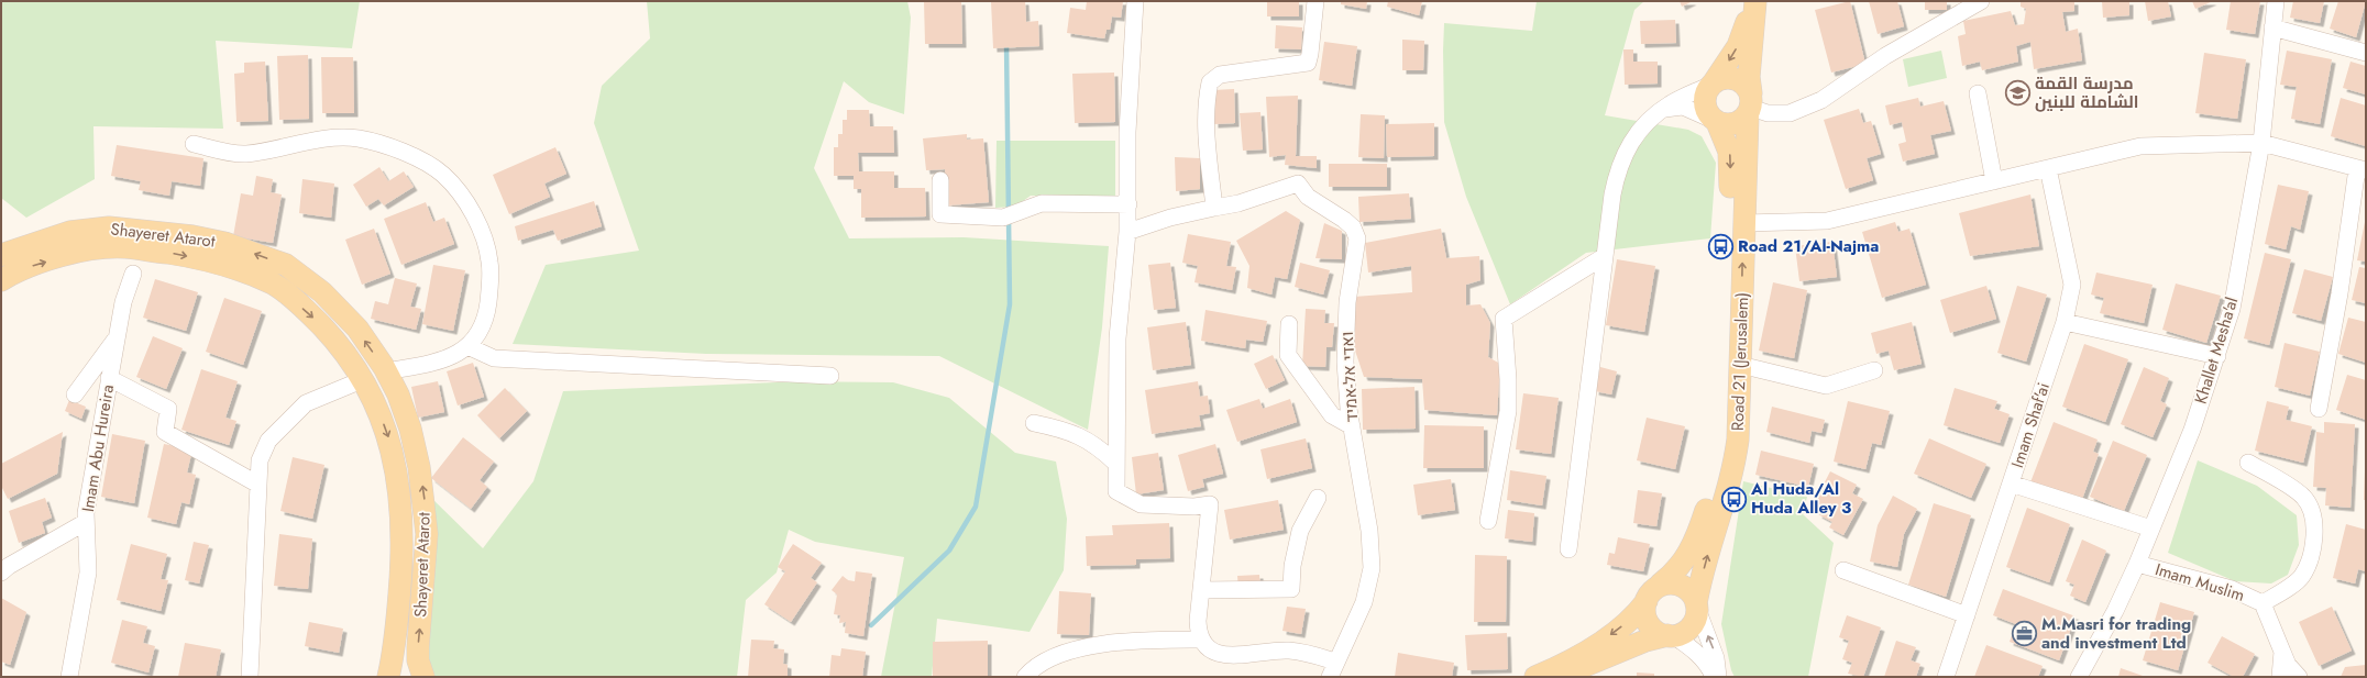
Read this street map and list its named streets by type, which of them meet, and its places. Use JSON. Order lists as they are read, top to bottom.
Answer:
{
  "streets": {
    "main road": ["Shayeret Atarot", "Road 21 (Jerusalem)"],
    "street": [
      "Khallet Mesha'al",
      "ואדי אל-אמיד",
      "Imam Shaf'ai",
      "Imam Abu Hureira",
      "Imam Muslim"
    ]
  },
  "crossings": [
    ["Khallet Mesha'al", "Imam Muslim"]
  ],
  "places": {
    "school or university": ["مدرسة القمة الشاملة للبنين"],
    "bus stop": ["Road 21/Al-Najma", "Al Huda/Al Huda Alley 3"],
    "office": ["M.Masri for trading and investment Ltd"]
  }
}
